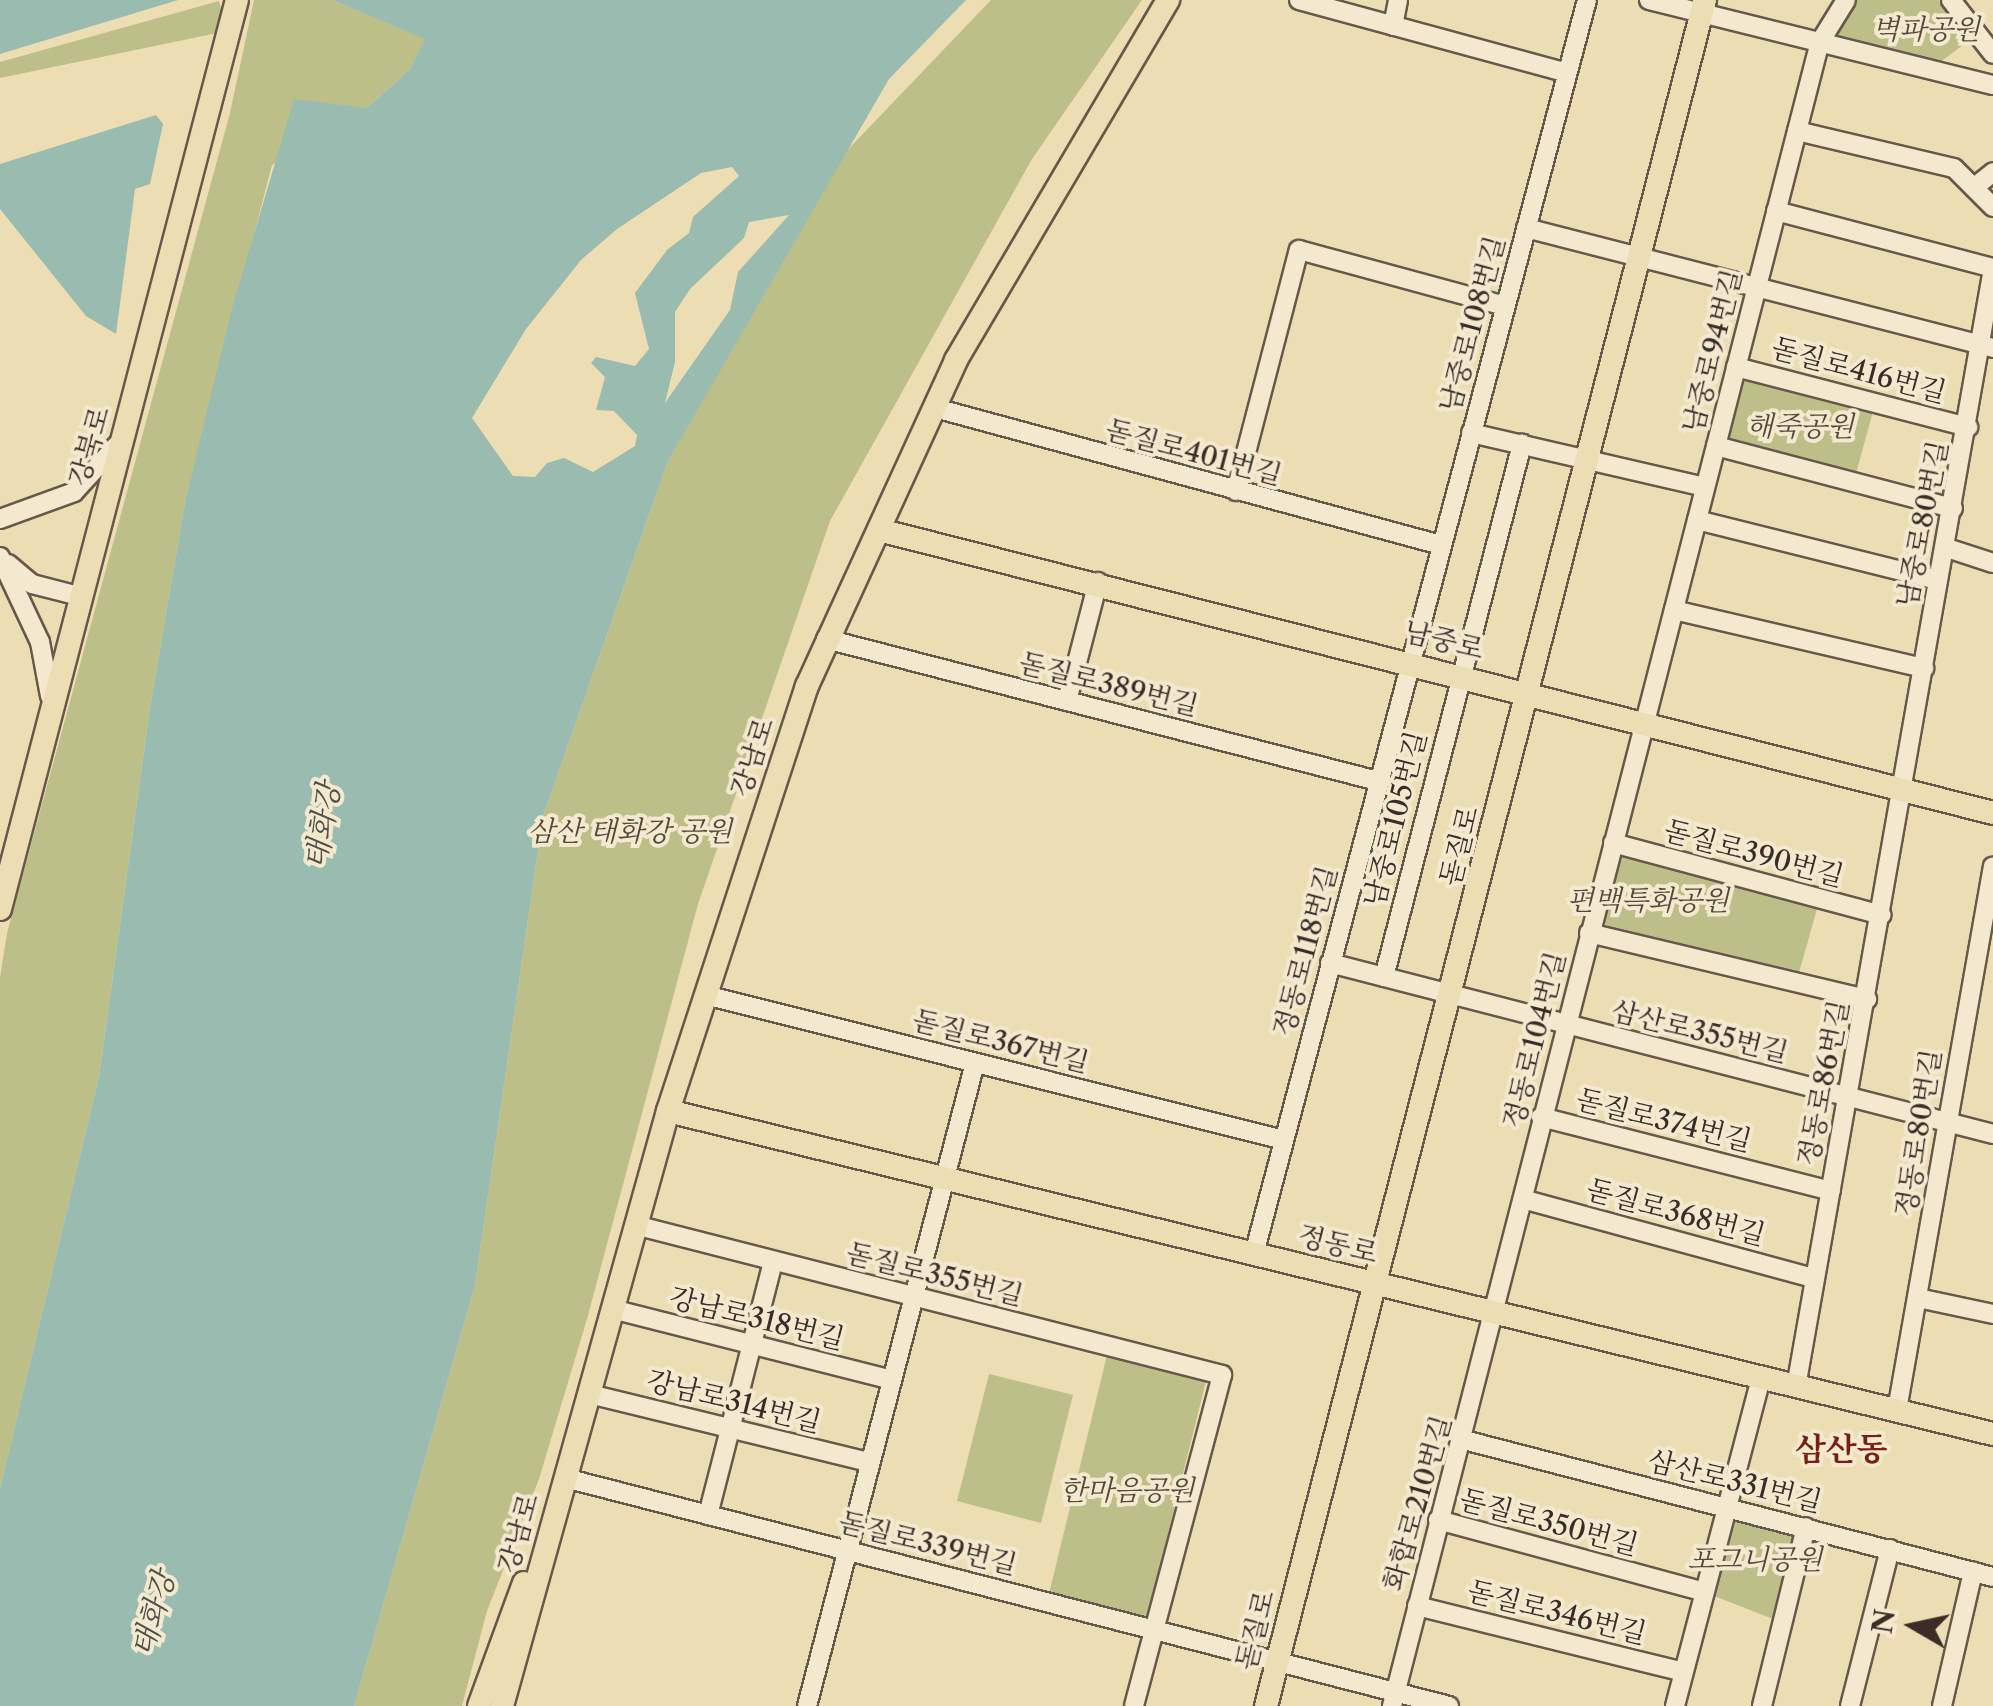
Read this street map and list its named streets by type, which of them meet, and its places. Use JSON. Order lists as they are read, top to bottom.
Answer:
{
  "streets": {
    "main road": [
      "강북로",
      "남중로",
      "강남로",
      "돋질로",
      "정동로"
    ],
    "street": [
      "남중로108번길",
      "남중로94번길",
      "돋질로416번길",
      "돋질로401번길",
      "남중로80번길",
      "돋질로389번길",
      "남중로105번길",
      "돋질로390번길",
      "정동로118번길",
      "삼산로355번길",
      "정동로104번길",
      "돋질로367번길",
      "정동로86번길",
      "돋질로374번길",
      "정동로80번길",
      "돋질로368번길",
      "돋질로355번길",
      "강남로318번길",
      "강남로314번길",
      "삼산로331번길",
      "화합로210번길",
      "돋질로350번길",
      "돋질로339번길",
      "돋질로346번길"
    ]
  },
  "crossings": [
    ["남중로108번길", "돋질로401번길"],
    ["남중로108번길", "남중로"],
    ["남중로108번길", "정동로118번길"],
    ["남중로94번길", "돋질로416번길"],
    ["남중로94번길", "남중로"],
    ["남중로94번길", "정동로104번길"],
    ["돋질로416번길", "남중로80번길"],
    ["돋질로401번길", "강남로"],
    ["남중로80번길", "남중로"],
    ["남중로80번길", "정동로86번길"],
    ["남중로", "강남로"],
    ["남중로", "남중로105번길"],
    ["남중로", "돋질로"],
    ["남중로", "정동로118번길"],
    ["남중로", "정동로104번길"],
    ["남중로", "정동로86번길"],
    ["돋질로389번길", "강남로"],
    ["돋질로389번길", "정동로118번길"],
    ["강남로", "돋질로367번길"],
    ["강남로", "정동로"],
    ["강남로", "돋질로355번길"],
    ["강남로", "강남로318번길"],
    ["강남로", "강남로314번길"],
    ["강남로", "돋질로339번길"],
    ["남중로105번길", "삼산로355번길"],
    ["돋질로", "삼산로355번길"],
    ["돋질로", "정동로"],
    ["돋질로", "돋질로339번길"],
    ["돋질로390번길", "정동로104번길"],
    ["돋질로390번길", "정동로86번길"],
    ["정동로118번길", "삼산로355번길"],
    ["정동로118번길", "돋질로367번길"],
    ["정동로118번길", "정동로"],
    ["삼산로355번길", "정동로104번길"],
    ["삼산로355번길", "정동로86번길"],
    ["삼산로355번길", "정동로80번길"],
    ["정동로104번길", "돋질로374번길"],
    ["정동로104번길", "돋질로368번길"],
    ["정동로104번길", "정동로"],
    ["정동로104번길", "화합로210번길"],
    ["정동로86번길", "돋질로374번길"],
    ["정동로86번길", "돋질로368번길"],
    ["정동로86번길", "정동로"],
    ["정동로80번길", "정동로"],
    ["정동로", "화합로210번길"],
    ["돋질로355번길", "돋질로339번길"],
    ["삼산로331번길", "화합로210번길"],
    ["화합로210번길", "돋질로350번길"],
    ["화합로210번길", "돋질로339번길"],
    ["화합로210번길", "돋질로346번길"]
  ],
  "districts": ["삼산동"],
  "water": ["태화강"],
  "parks": [
    "벽파공원",
    "해죽공원",
    "삼산 태화강 공원",
    "편백특화공원",
    "한마음공원",
    "포그니공원"
  ],
  "north": "left"
}
